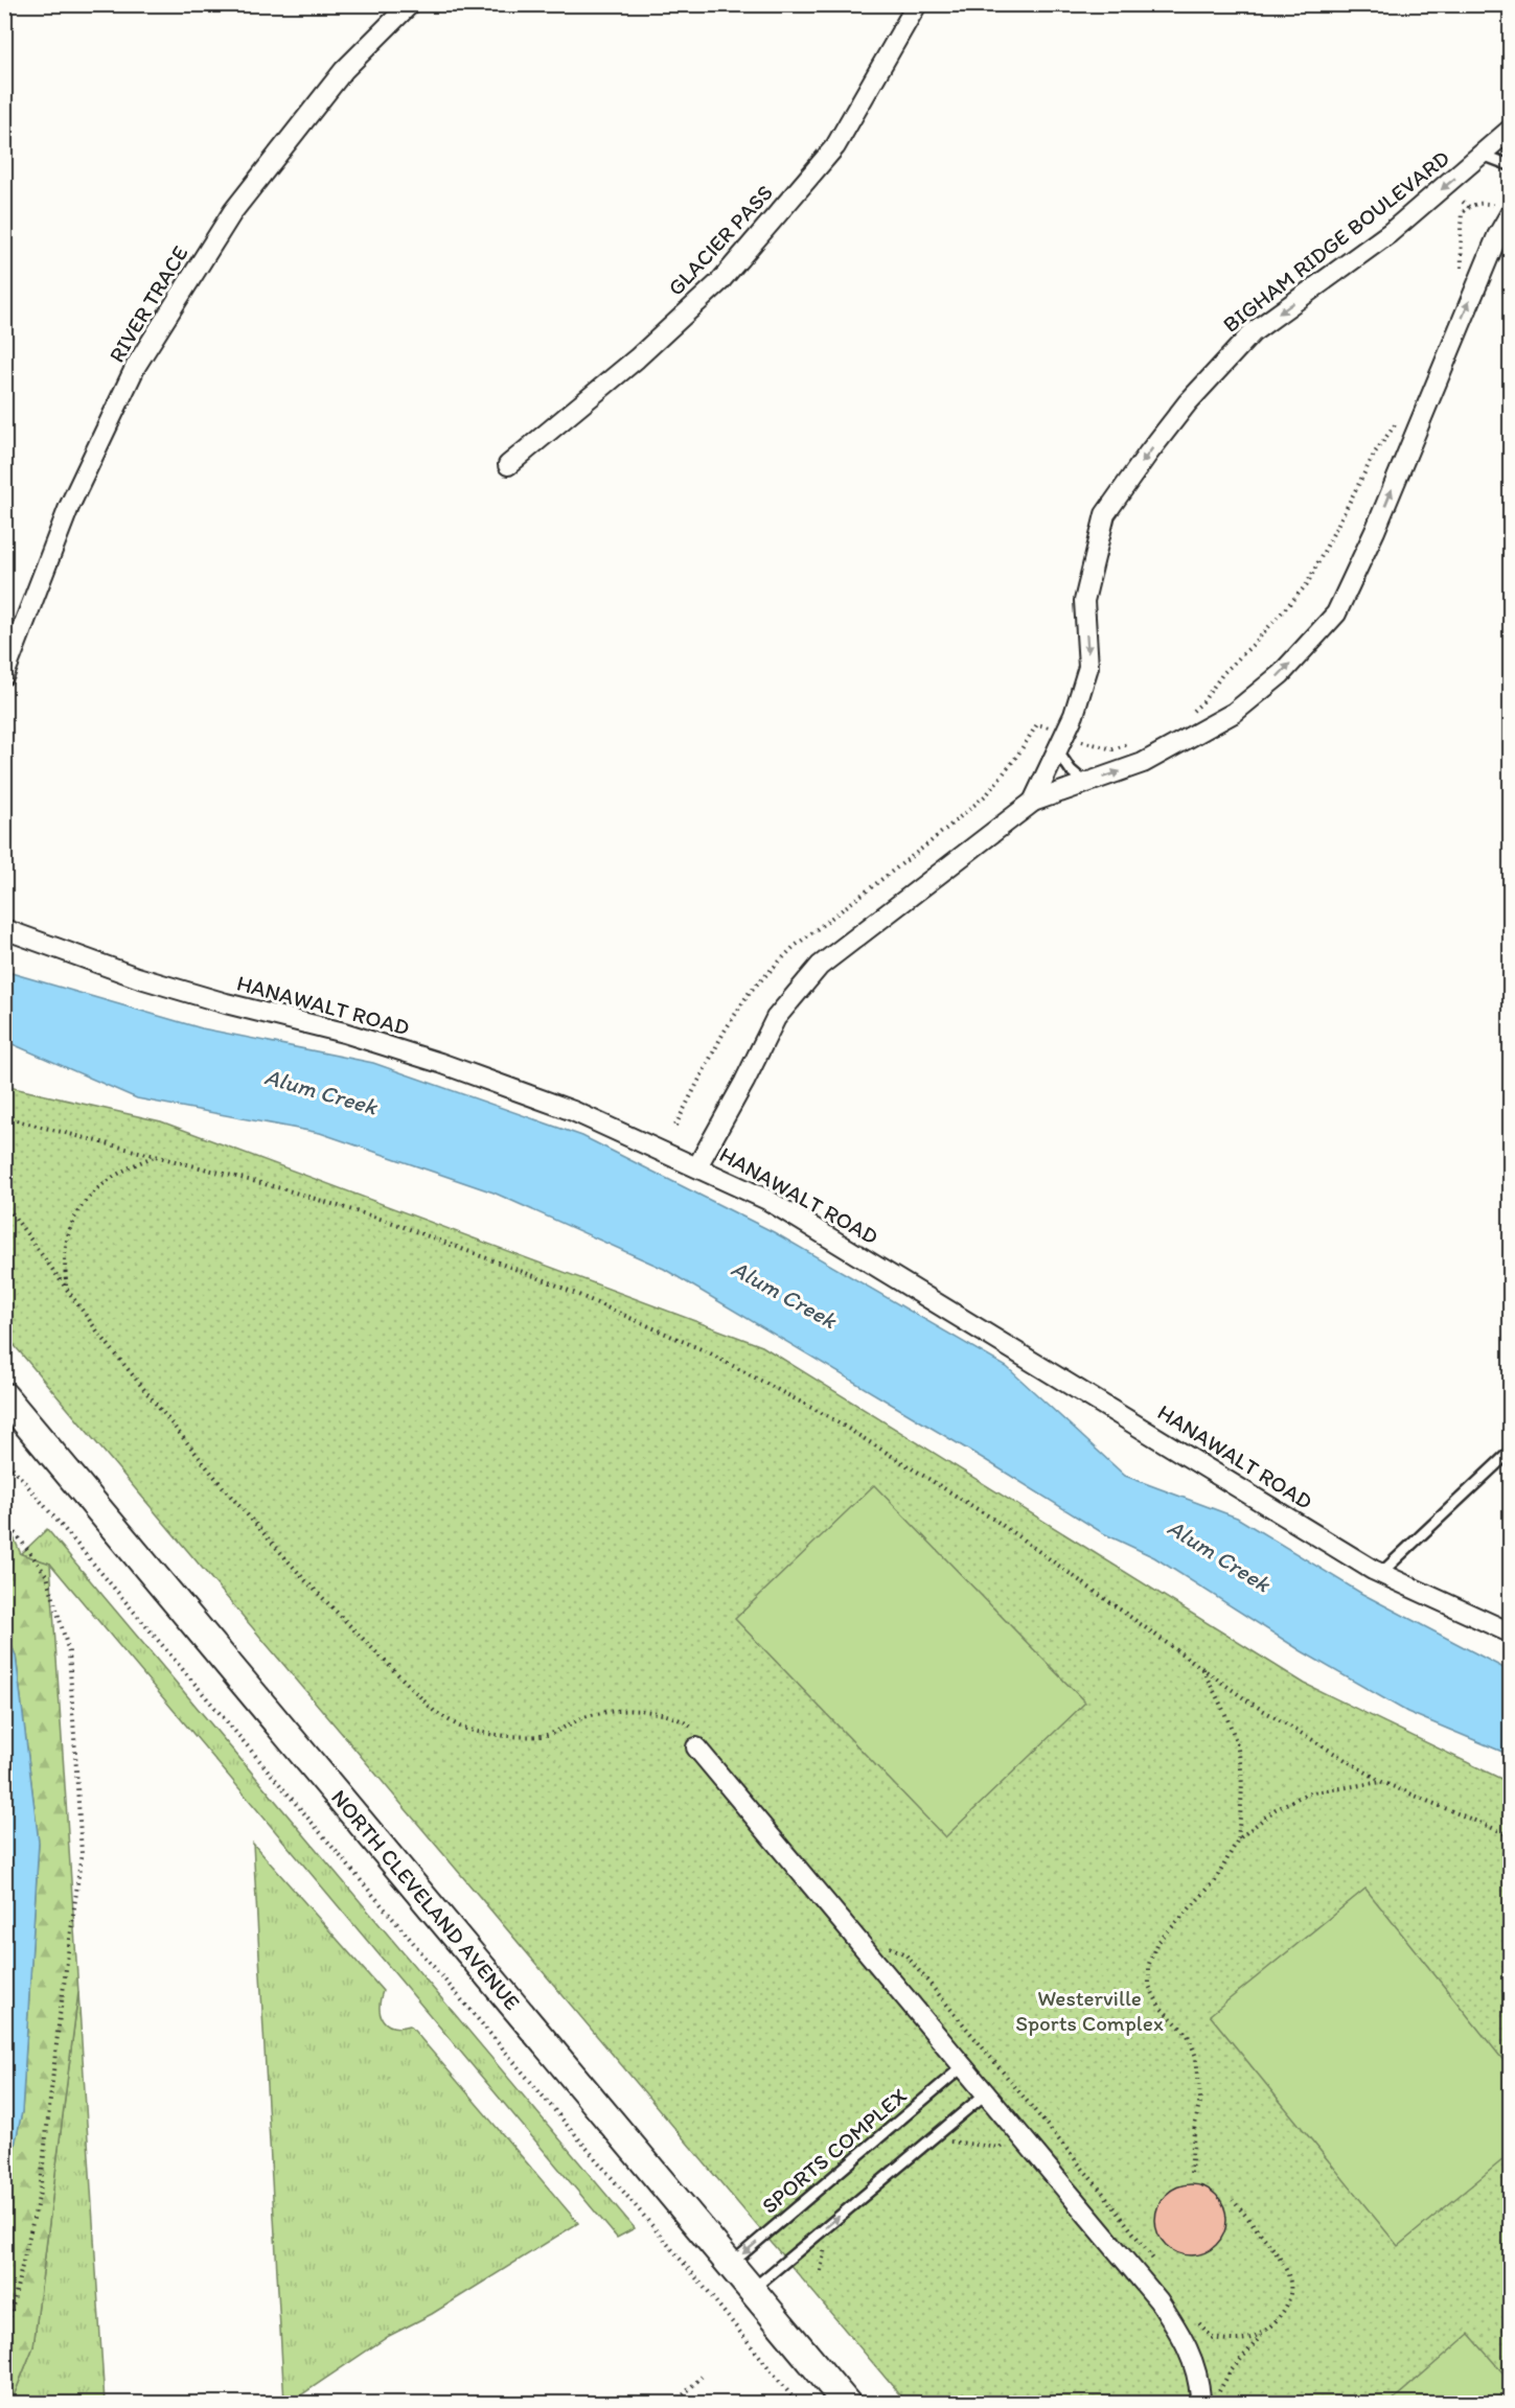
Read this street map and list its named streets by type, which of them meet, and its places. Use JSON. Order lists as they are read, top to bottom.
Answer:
{
  "streets": {
    "main road": ["NORTH CLEVELAND AVENUE"],
    "street": [
      "GLACIER PASS",
      "BIGHAM RIDGE BOULEVARD",
      "RIVER TRACE",
      "HANAWALT ROAD"
    ],
    "lane": ["SPORTS COMPLEX"]
  },
  "crossings": [
    ["BIGHAM RIDGE BOULEVARD", "HANAWALT ROAD"],
    ["NORTH CLEVELAND AVENUE", "SPORTS COMPLEX"]
  ],
  "water": ["Alum Creek"],
  "parks": ["Westerville Sports Complex"]
}
